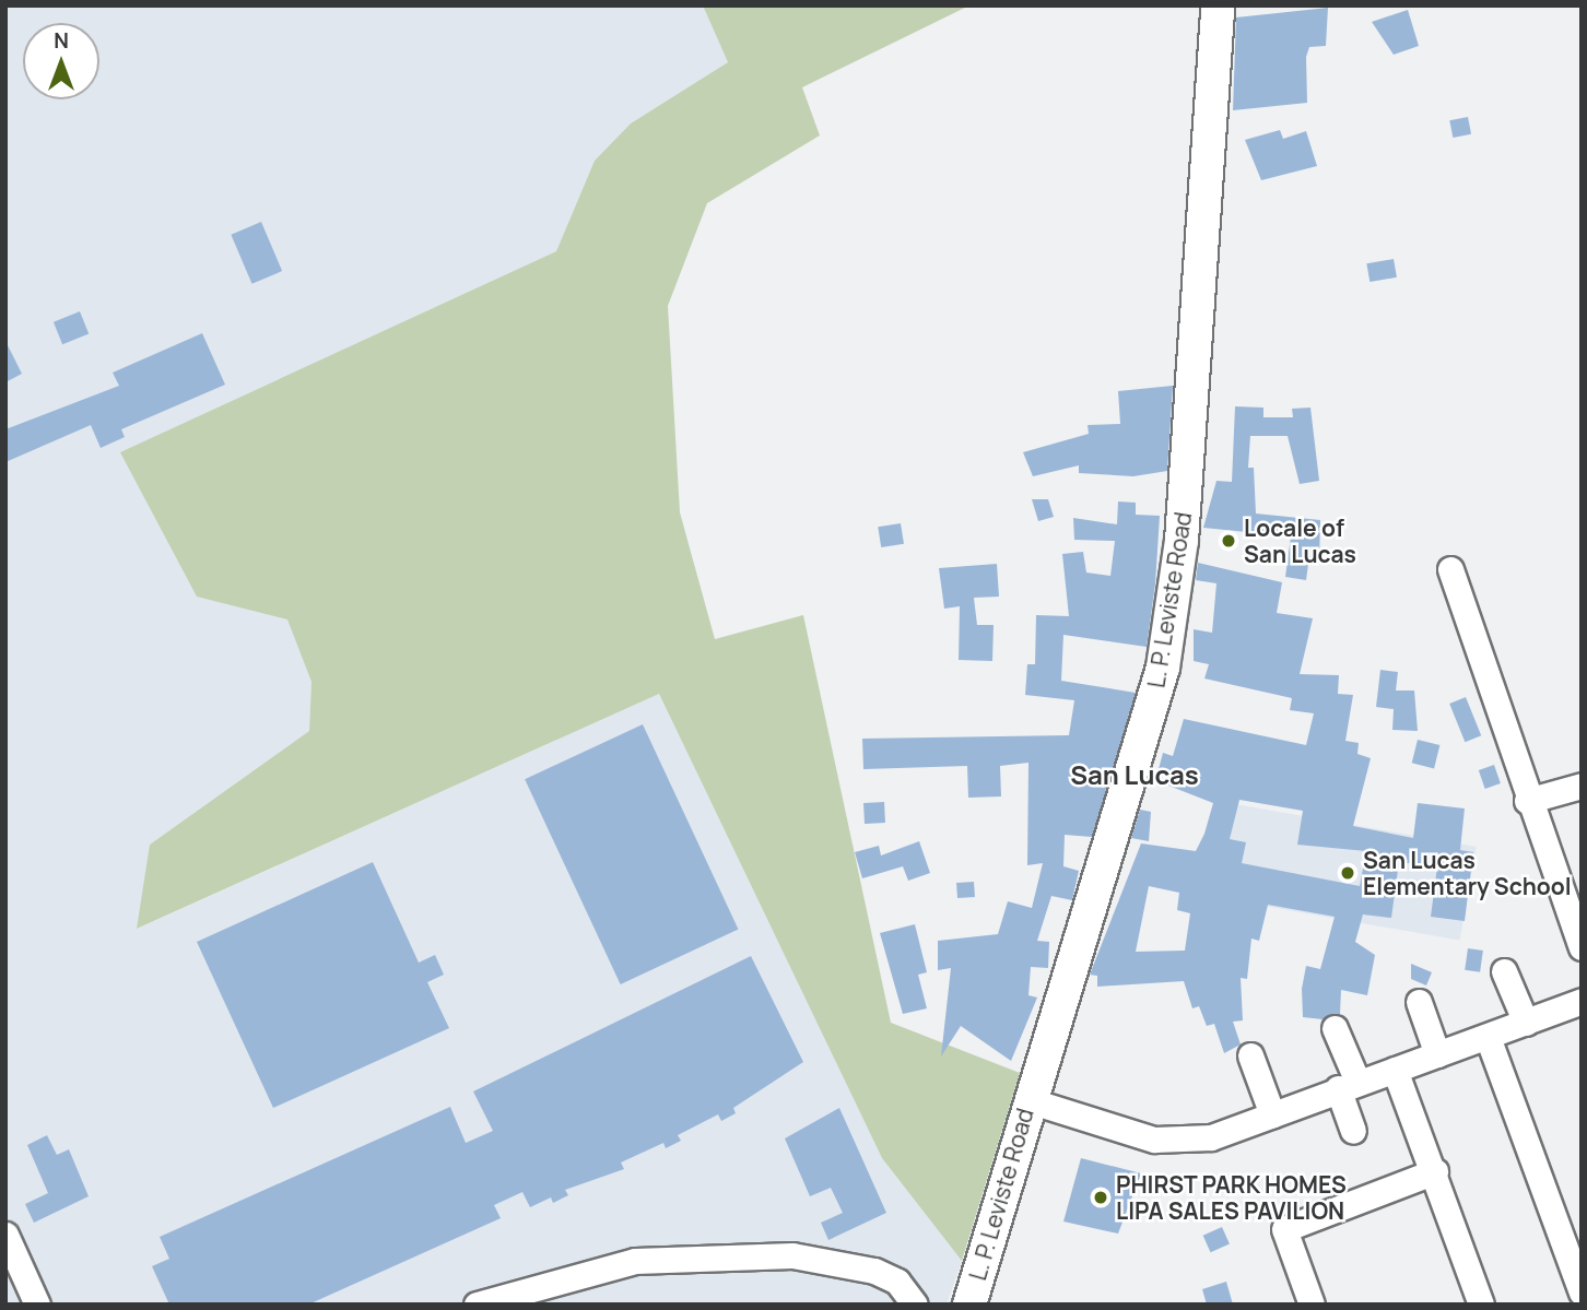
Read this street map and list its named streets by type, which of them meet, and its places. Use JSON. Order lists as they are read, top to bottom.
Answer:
{
  "streets": {
    "main road": ["L. P. Leviste Road"]
  },
  "districts": ["San Lucas"],
  "places": ["Locale of San Lucas", "San Lucas Elementary School", "PHIRST PARK HOMES LIPA SALES PAVILION"],
  "north": "top"
}
